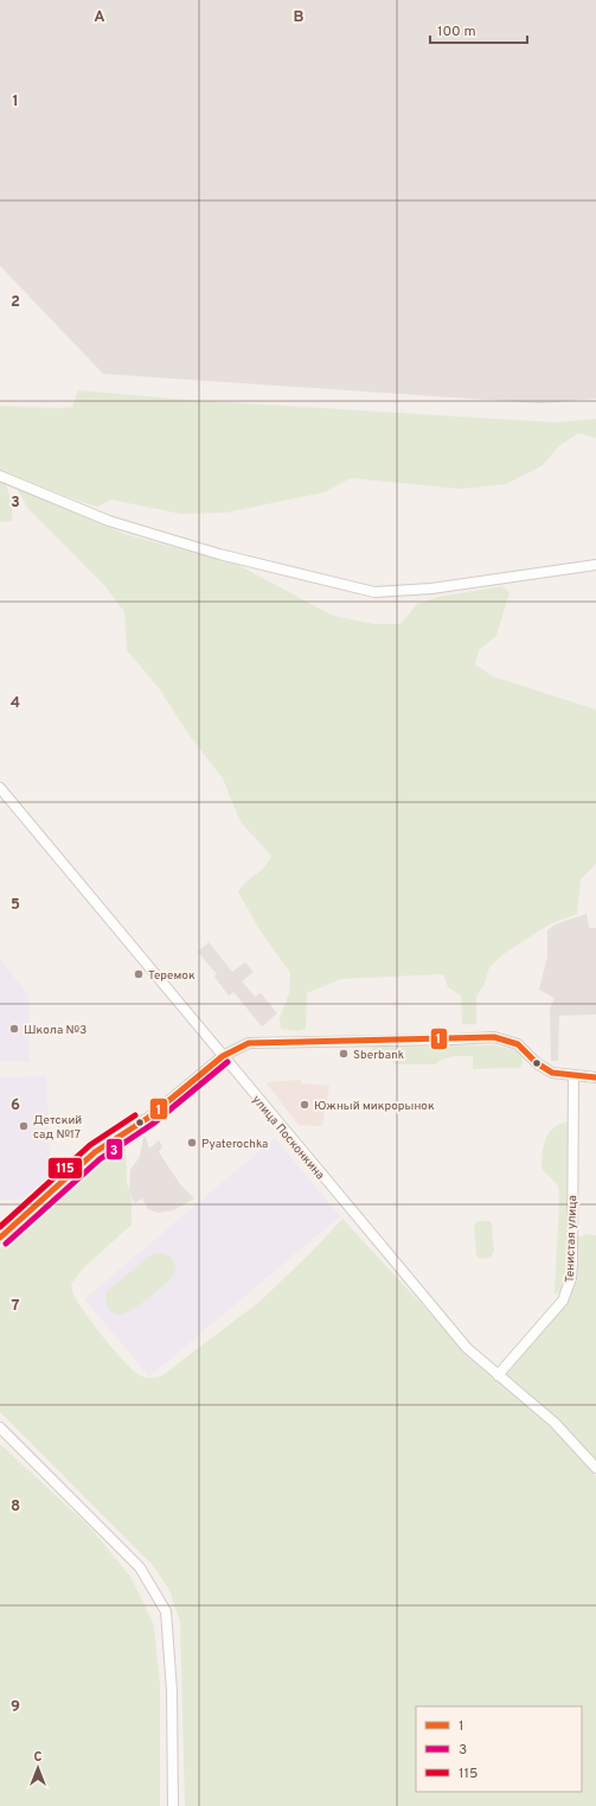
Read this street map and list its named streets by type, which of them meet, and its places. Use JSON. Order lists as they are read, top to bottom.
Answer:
{
  "streets": {
    "street": ["улица Посконкина", "Тенистая улица"]
  },
  "crossings": [
    ["улица Посконкина", "Тенистая улица"]
  ],
  "places": [
    "Теремок",
    "Школа №3",
    "Sberbank",
    "Южный микрорынок",
    "Детский сад №17",
    "Pyaterochka"
  ],
  "lines": ["transit line 1", "transit line 3", "transit line 115"],
  "legend": ["1", "3", "115"],
  "scale_bar": "100 m",
  "north": "top",
  "grid": {
    "columns": ["A", "B"],
    "rows": [
      "1",
      "2",
      "3",
      "4",
      "5",
      "6",
      "7",
      "8",
      "9"
    ]
  }
}
